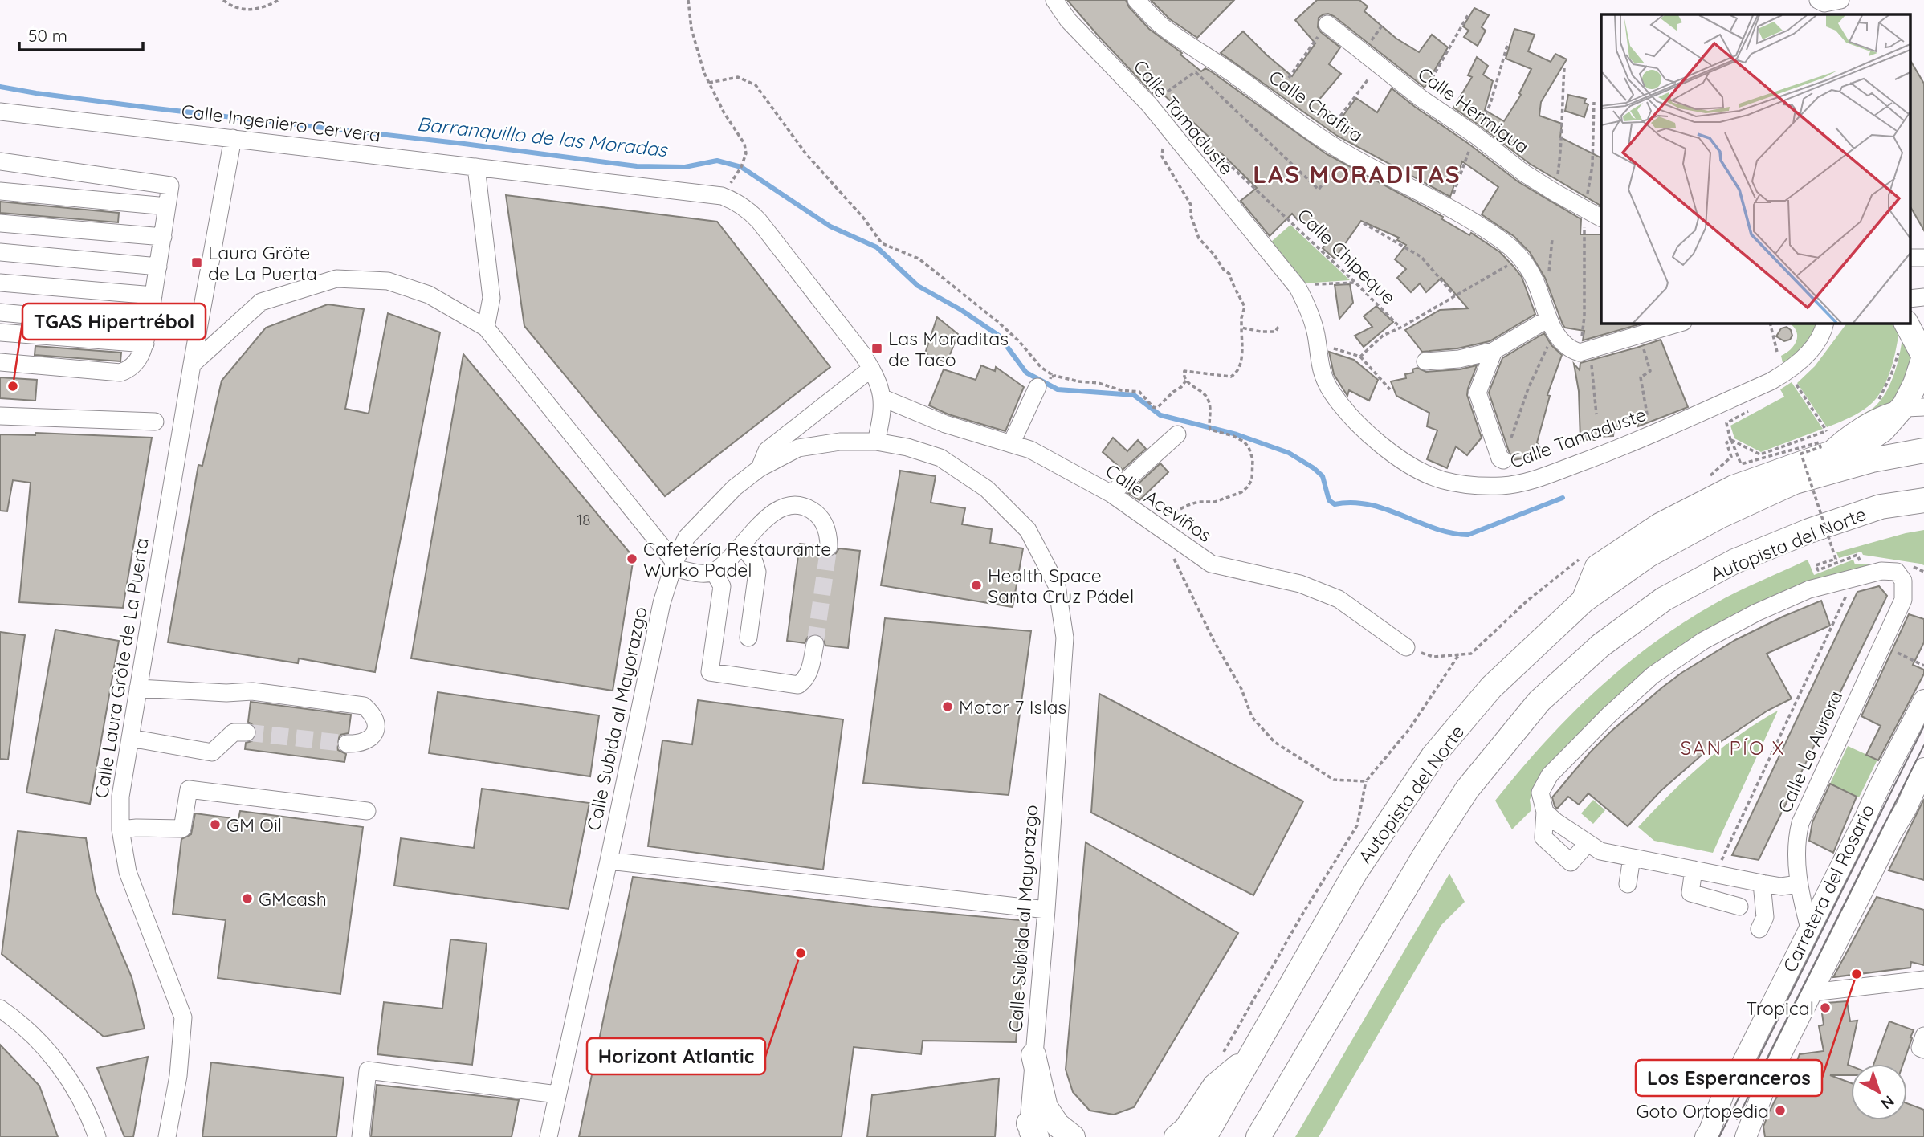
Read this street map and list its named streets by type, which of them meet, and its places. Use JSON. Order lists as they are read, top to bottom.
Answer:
{
  "streets": {
    "highway": ["Autopista del Norte"],
    "main road": ["Carretera del Rosario"],
    "street": [
      "Calle Chafira",
      "Calle Hermigua",
      "Calle Tamaduste",
      "Calle Ingeniero Cervera",
      "Calle Aceviños",
      "Calle Laura Gröte de La Puerta",
      "Calle Subida al Mayorazgo",
      "Calle La Aurora"
    ],
    "path": ["Calle Chipeque"]
  },
  "crossings": [
    ["Calle Ingeniero Cervera", "Calle Aceviños"],
    ["Calle Ingeniero Cervera", "Calle Laura Gröte de La Puerta"],
    ["Calle Ingeniero Cervera", "Calle Subida al Mayorazgo"],
    ["Calle La Aurora", "Carretera del Rosario"]
  ],
  "districts": ["LAS MORADITAS", "SAN PÍO X"],
  "water": ["Barranquillo de las Moradas"],
  "places": {
    "transit": ["Laura Gröte de La Puerta", "Las Moraditas de Taco"],
    "other": [
      "TGAS Hipertrébol",
      "Cafetería Restaurante Wurko Padel",
      "Health Space Santa Cruz Pádel",
      "Motor 7 Islas",
      "GM Oil",
      "GMcash",
      "Horizont Atlantic",
      "Los Esperanceros",
      "Tropical",
      "Goto Ortopedia"
    ]
  },
  "house_numbers": ["18"],
  "scale_bar": "50 m",
  "north": "bottom right"
}
